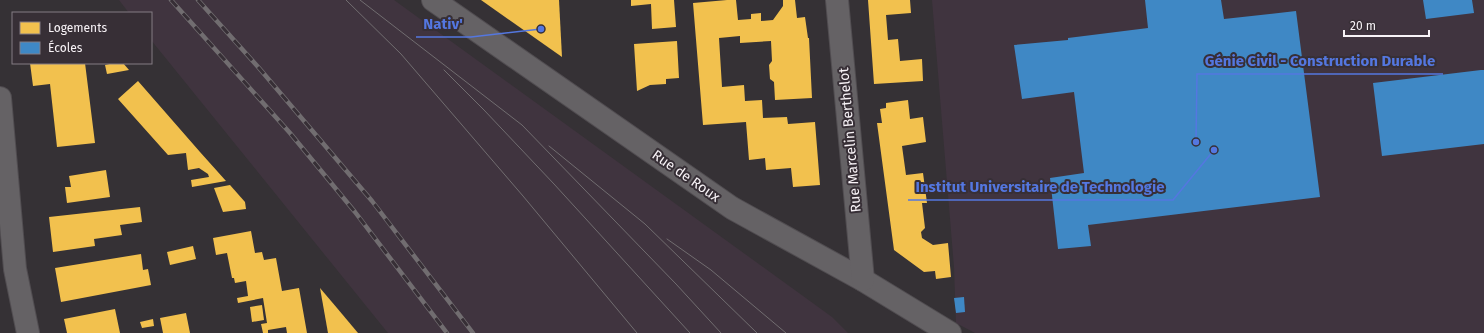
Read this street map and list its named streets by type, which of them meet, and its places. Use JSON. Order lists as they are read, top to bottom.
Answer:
{
  "streets": {
    "street": ["Rue Marcelin Berthelot", "Rue de Roux"]
  },
  "crossings": [
    ["Rue Marcelin Berthelot", "Rue de Roux"]
  ],
  "places": ["Nativ'", "Génie Civil - Construction Durable", "Institut Universitaire de Technologie"],
  "legend": ["Logements", "Écoles"],
  "scale_bar": "20 m"
}
